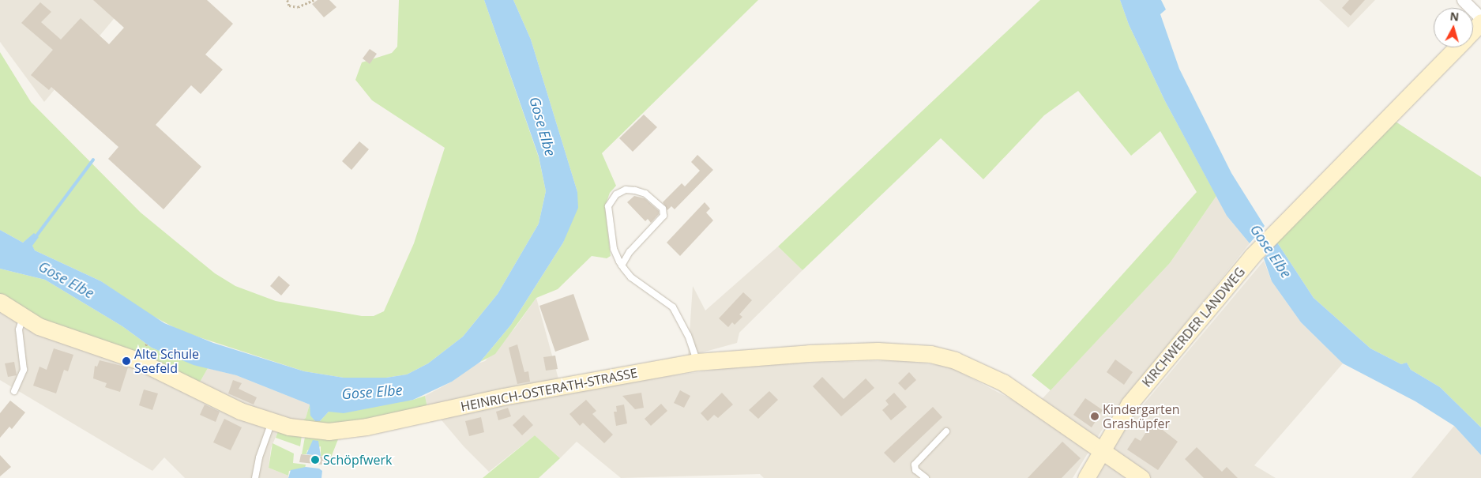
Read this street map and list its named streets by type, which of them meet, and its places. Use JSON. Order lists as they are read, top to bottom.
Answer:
{
  "streets": {
    "street": ["KIRCHWERDER LANDWEG", "HEINRICH-OSTERATH-STRASSE"]
  },
  "crossings": [
    ["KIRCHWERDER LANDWEG", "HEINRICH-OSTERATH-STRASSE"]
  ],
  "water": ["Gose Elbe"],
  "places": ["Alte Schule Seefeld", "Kindergarten Grashüpfer", "Schöpfwerk"],
  "north": "top"
}
